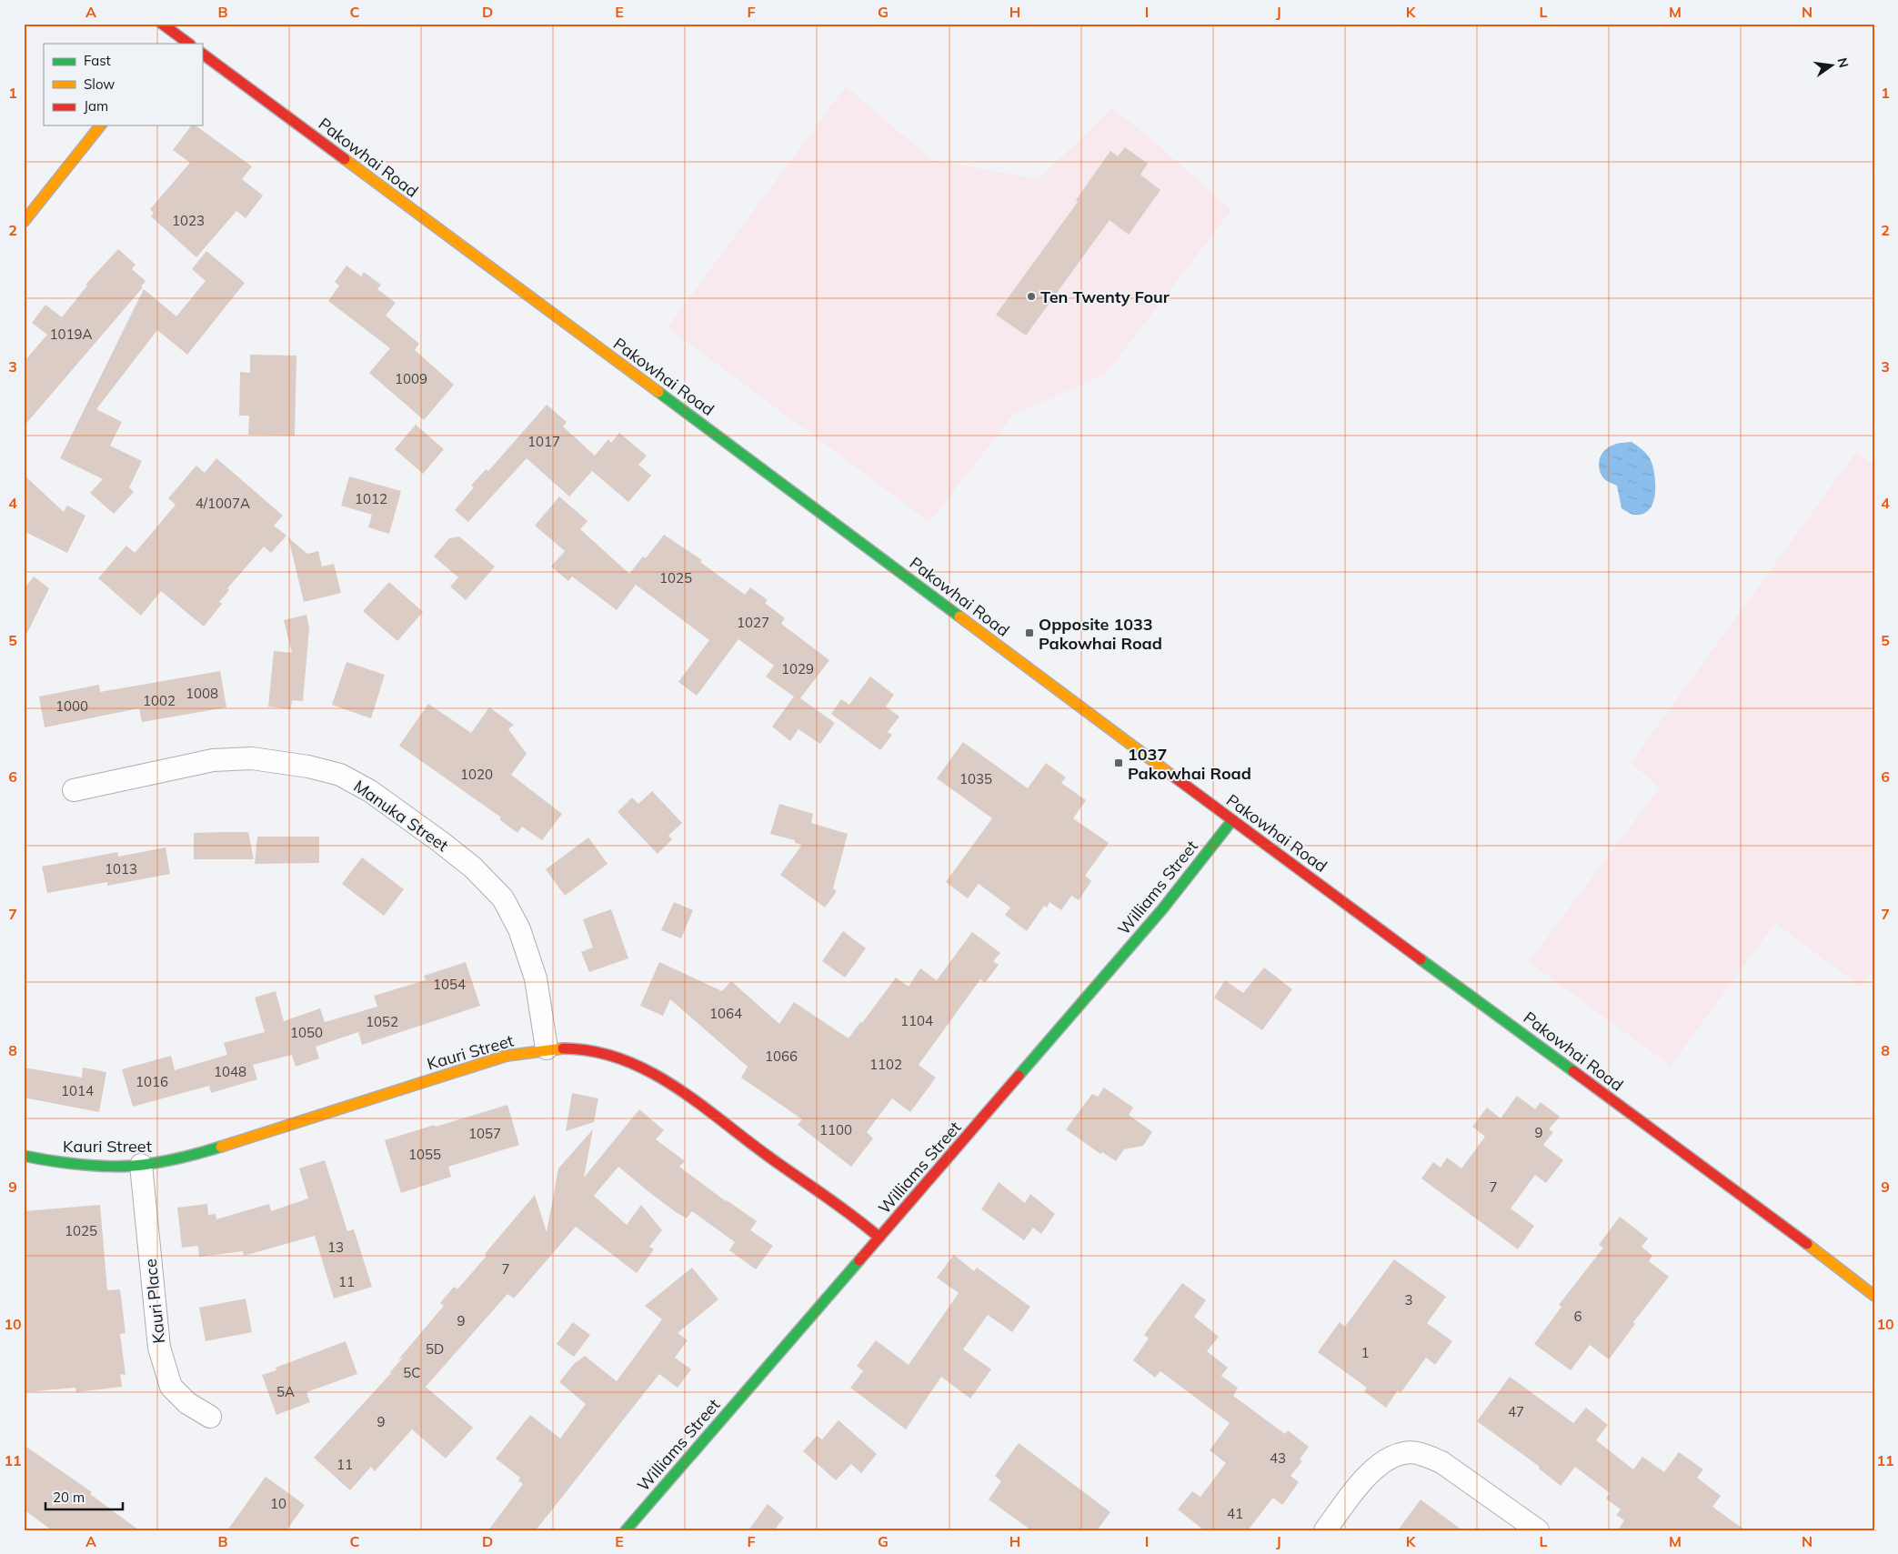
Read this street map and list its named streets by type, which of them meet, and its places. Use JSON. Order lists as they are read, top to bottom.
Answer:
{
  "streets": {
    "main road": ["Pakowhai Road", "Williams Street", "Kauri Street"],
    "street": ["Manuka Street", "Kauri Place"]
  },
  "crossings": [
    ["Pakowhai Road", "Williams Street"],
    ["Manuka Street", "Kauri Street"],
    ["Williams Street", "Kauri Street"],
    ["Kauri Street", "Kauri Place"]
  ],
  "places": {
    "other": ["Ten Twenty Four"],
    "transit": ["Opposite 1033 Pakowhai Road", "1037 Pakowhai Road"]
  },
  "house_numbers": [
    "1023",
    "1019A",
    "1009",
    "1017",
    "1012",
    "4/1007A",
    "1025",
    "1027",
    "1029",
    "1008",
    "1002",
    "1000",
    "1020",
    "1035",
    "1013",
    "1054",
    "1064",
    "1104",
    "1052",
    "1050",
    "1066",
    "1102",
    "1048",
    "1016",
    "1014",
    "1100",
    "9",
    "1057",
    "1055",
    "7",
    "1025",
    "13",
    "7",
    "11",
    "3",
    "6",
    "9",
    "5D",
    "1",
    "5C",
    "5A",
    "47",
    "9",
    "43",
    "11",
    "10",
    "41"
  ],
  "legend": ["Fast", "Slow", "Jam"],
  "scale_bar": "20 m",
  "north": "right",
  "grid": {
    "columns": [
      "A",
      "B",
      "C",
      "D",
      "E",
      "F",
      "G",
      "H",
      "I",
      "J",
      "K",
      "L",
      "M",
      "N"
    ],
    "rows": [
      "1",
      "2",
      "3",
      "4",
      "5",
      "6",
      "7",
      "8",
      "9",
      "10",
      "11"
    ]
  }
}
